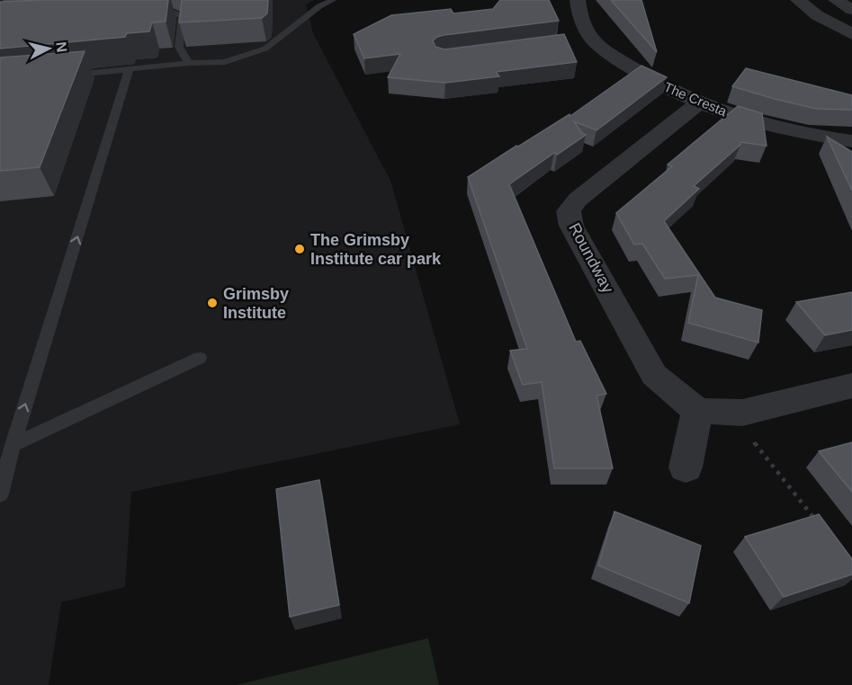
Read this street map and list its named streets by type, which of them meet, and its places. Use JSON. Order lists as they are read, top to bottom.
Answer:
{
  "streets": {
    "street": ["The Cresta", "Roundway"]
  },
  "crossings": [
    ["The Cresta", "Roundway"]
  ],
  "places": ["The Grimsby Institute car park", "Grimsby Institute"],
  "north": "right"
}
